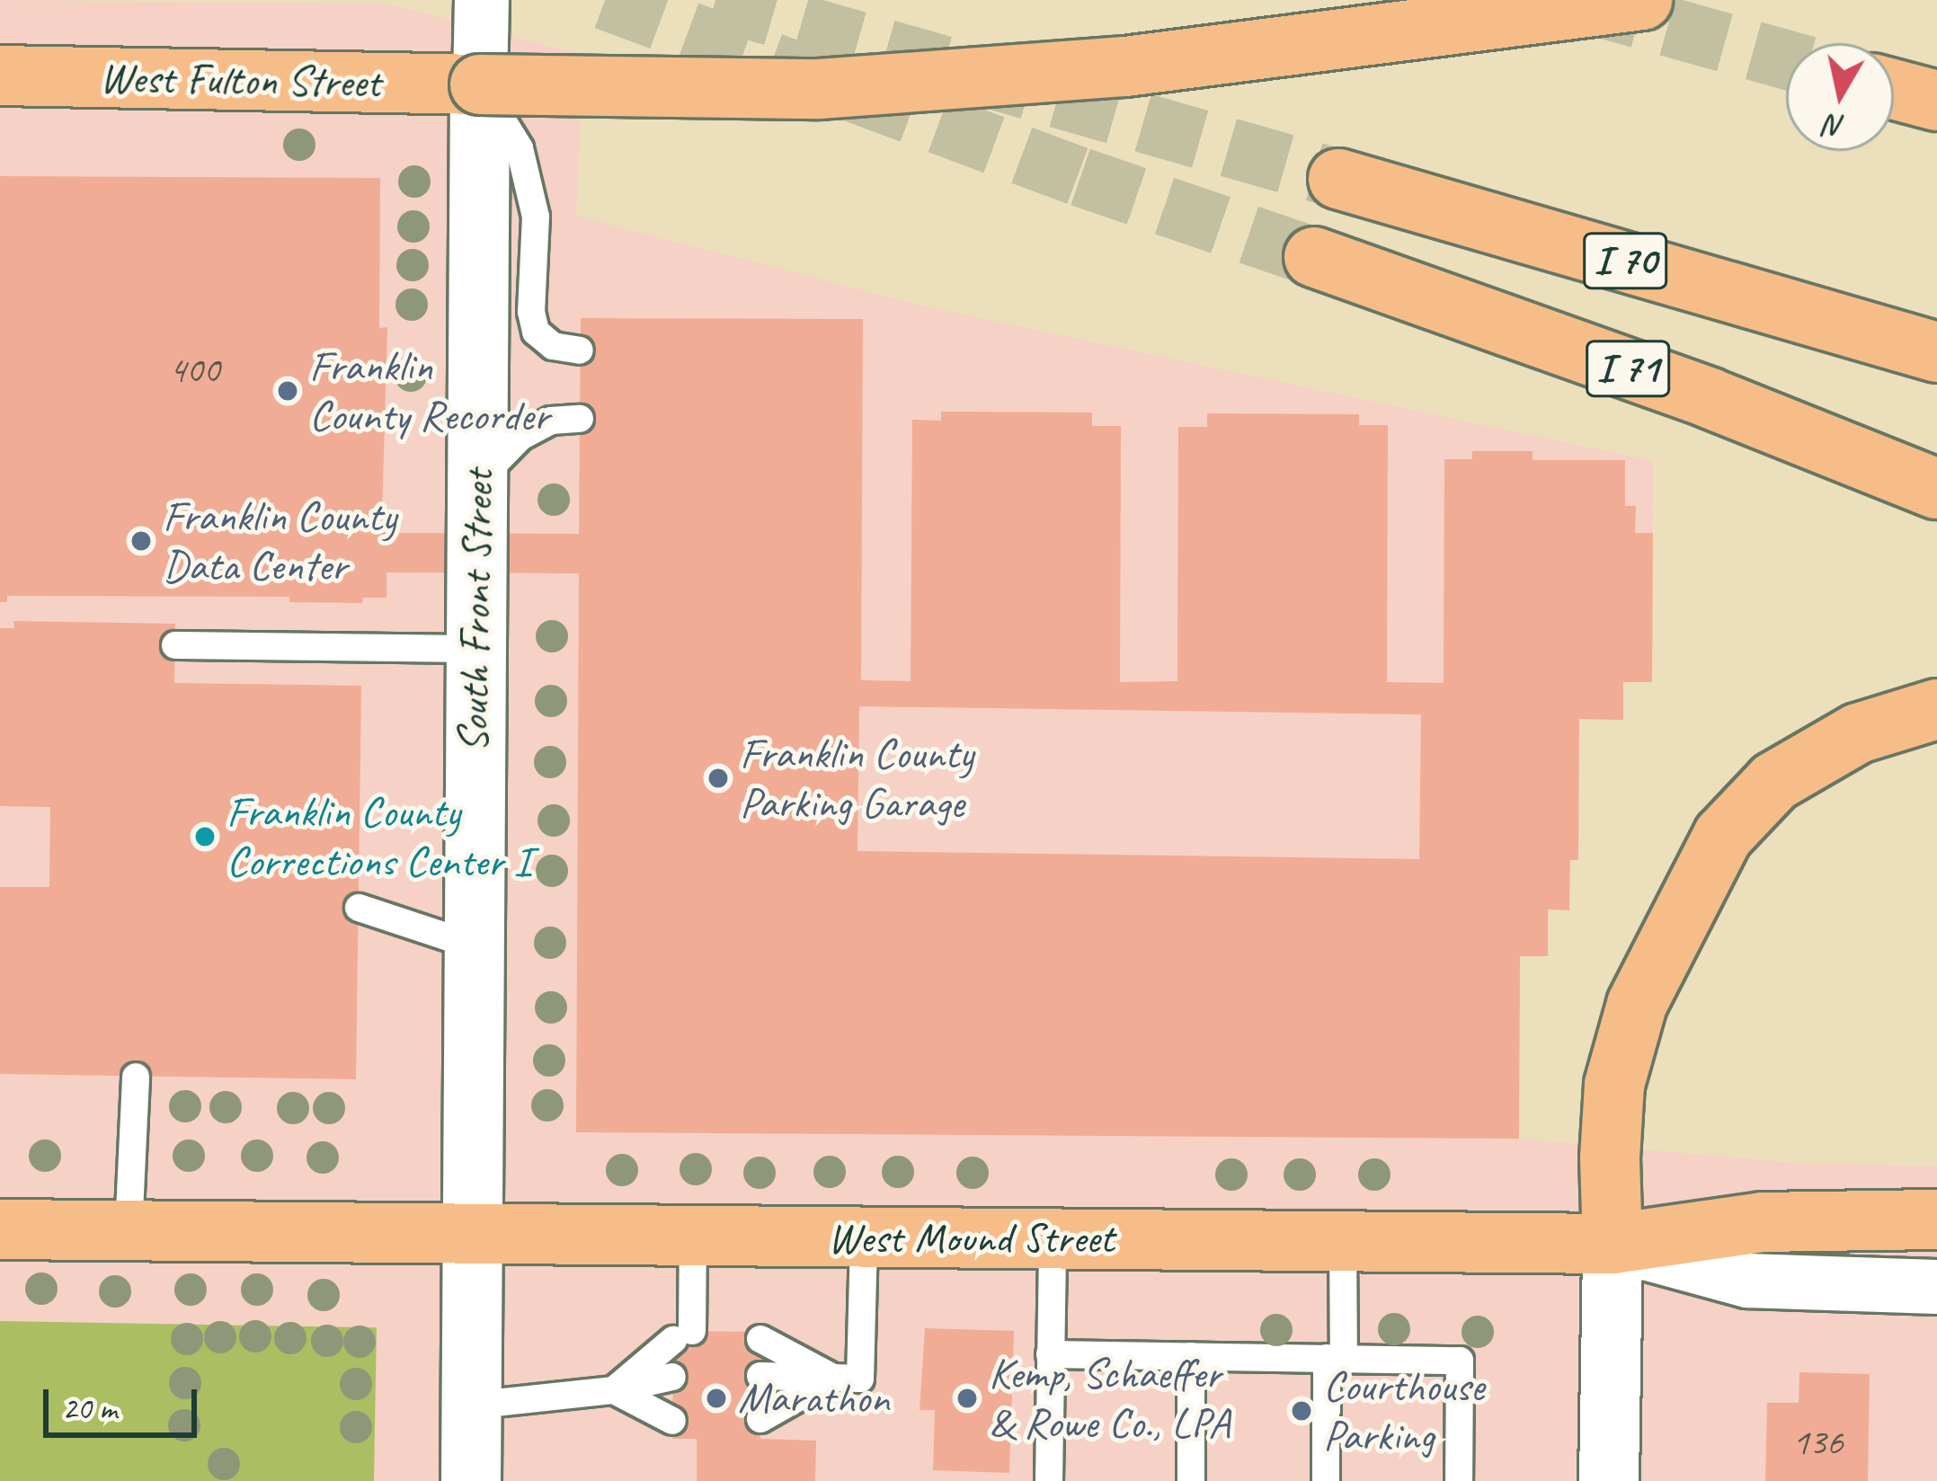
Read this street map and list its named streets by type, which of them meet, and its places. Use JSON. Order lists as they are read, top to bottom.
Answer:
{
  "streets": {
    "main road": [
      "West Fulton Street",
      "I 70",
      "I 71",
      "West Mound Street"
    ],
    "street": ["South Front Street"]
  },
  "crossings": [
    ["West Fulton Street", "South Front Street"],
    ["South Front Street", "West Mound Street"]
  ],
  "places": [
    "Franklin County Recorder",
    "Franklin County Data Center",
    "Franklin County Parking Garage",
    "Franklin County Corrections Center I",
    "Marathon",
    "Kemp, Schaeffer & Rowe Co., LPA",
    "Courthouse Parking"
  ],
  "house_numbers": ["400", "136"],
  "scale_bar": "20 m",
  "north": "bottom"
}
